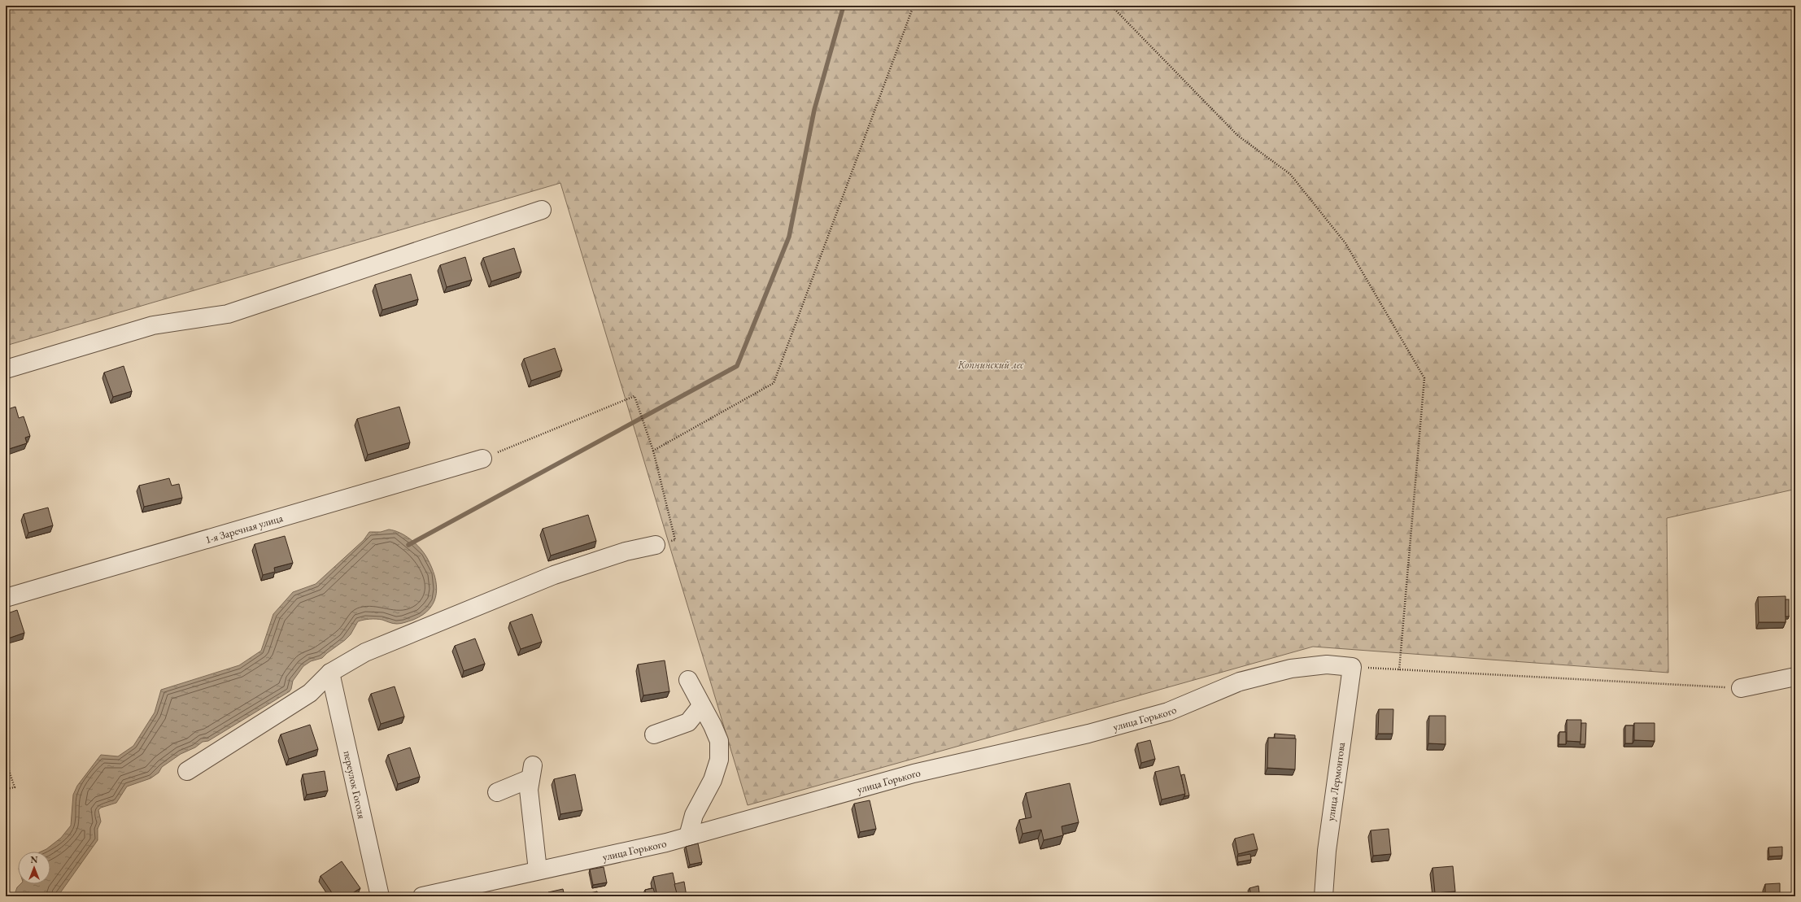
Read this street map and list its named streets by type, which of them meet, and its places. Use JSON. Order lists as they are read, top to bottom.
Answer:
{
  "streets": {
    "street": [
      "1-я Заречная улица",
      "улица Горького",
      "улица Лермонтова",
      "переулок Гоголя"
    ]
  },
  "crossings": [
    ["улица Горького", "улица Лермонтова"]
  ],
  "parks": ["Копнинский лес"],
  "north": "top"
}
